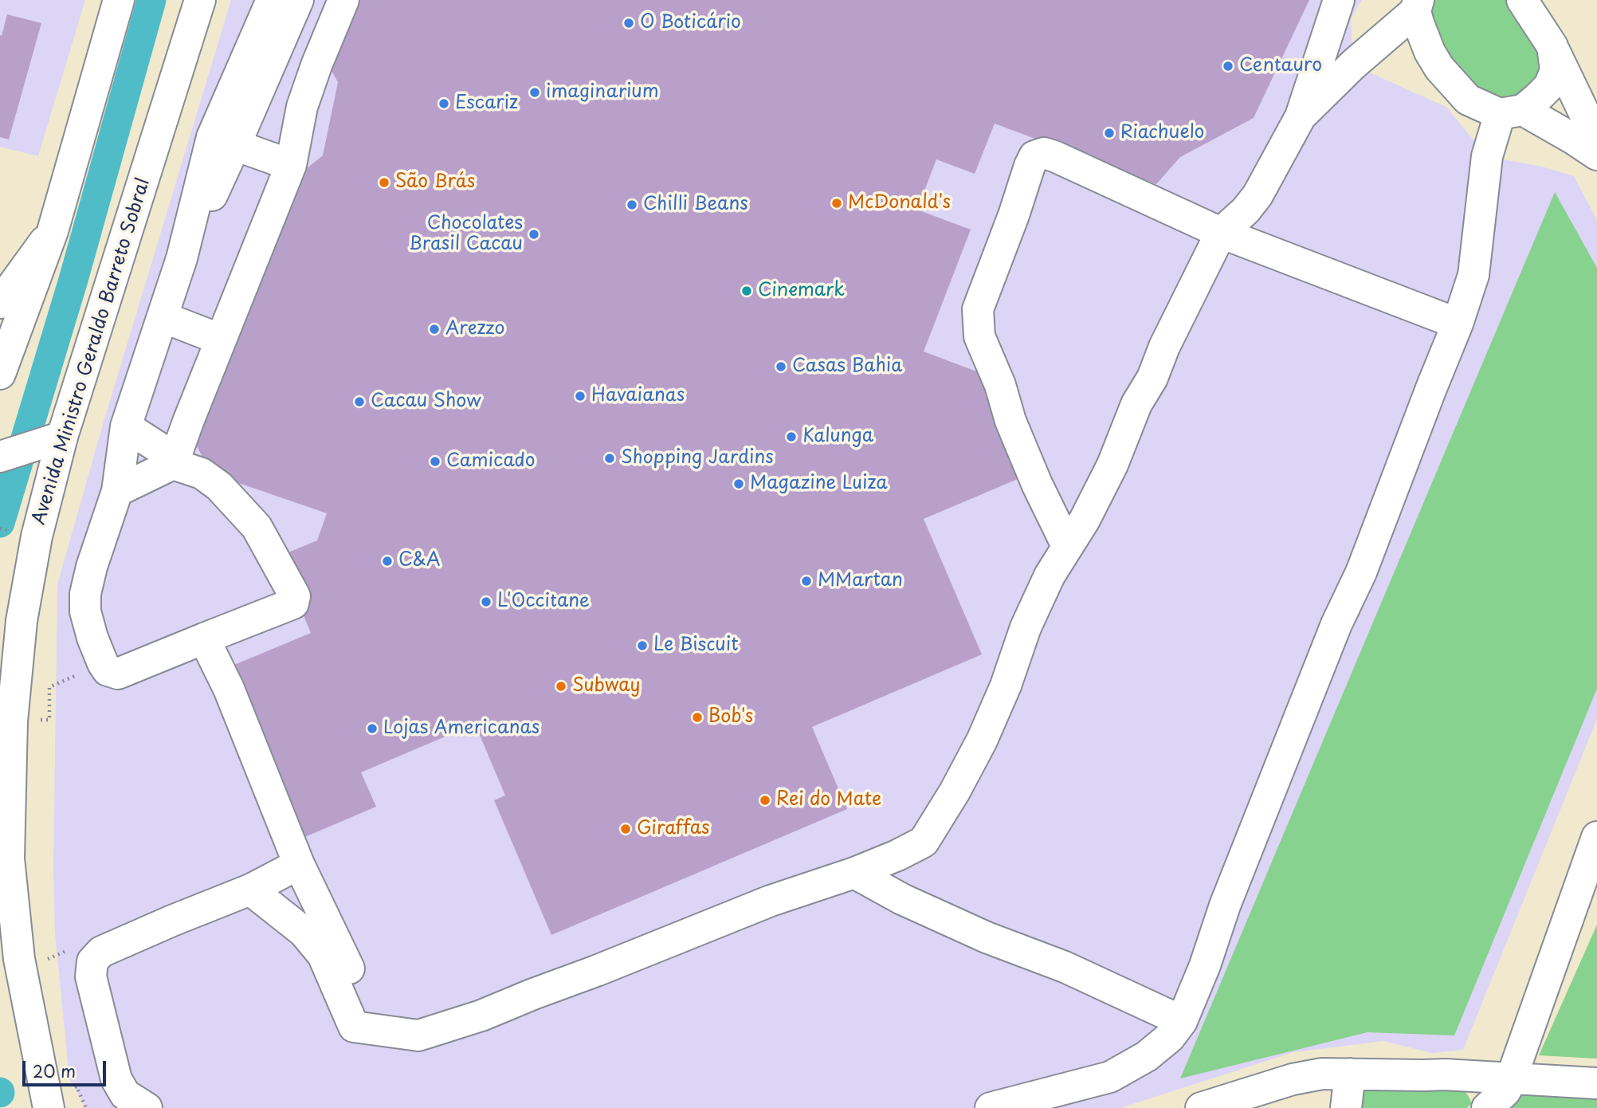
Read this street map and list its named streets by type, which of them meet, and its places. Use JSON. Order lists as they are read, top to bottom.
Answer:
{
  "streets": {
    "main road": ["Avenida Ministro Geraldo Barreto Sobral"]
  },
  "places": [
    "O Boticário",
    "Centauro",
    "imaginarium",
    "Escariz",
    "Riachuelo",
    "São Brás",
    "McDonald's",
    "Chilli Beans",
    "Chocolates Brasil Cacau",
    "Cinemark",
    "Arezzo",
    "Casas Bahia",
    "Havaianas",
    "Cacau Show",
    "Kalunga",
    "Shopping Jardins",
    "Camicado",
    "Magazine Luiza",
    "C&A",
    "MMartan",
    "L'Occitane",
    "Le Biscuit",
    "Subway",
    "Bob's",
    "Lojas Americanas",
    "Rei do Mate",
    "Giraffas"
  ],
  "scale_bar": "20 m"
}
